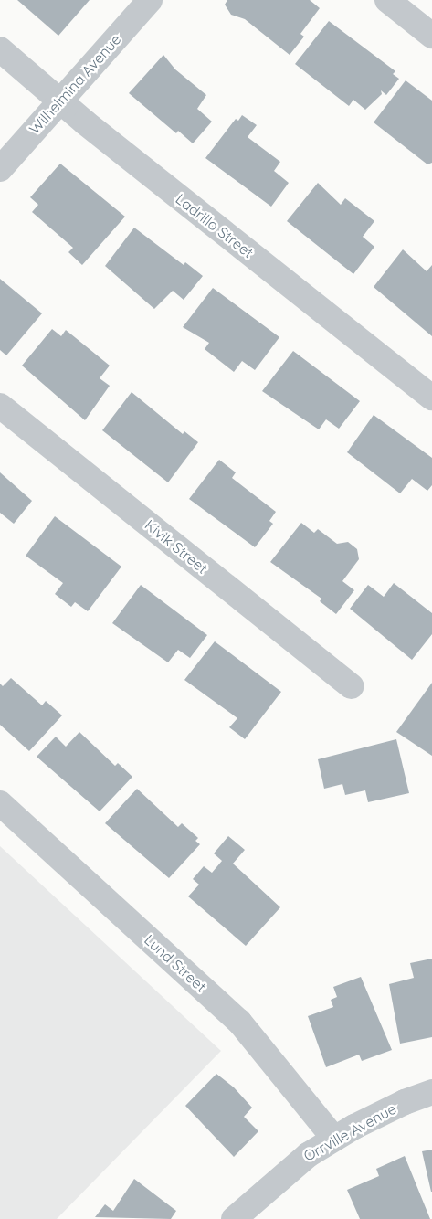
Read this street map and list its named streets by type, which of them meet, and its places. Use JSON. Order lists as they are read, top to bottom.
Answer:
{
  "streets": {
    "street": [
      "Wilhelmina Avenue",
      "Ladrillo Street",
      "Kivik Street",
      "Lund Street",
      "Orrville Avenue"
    ]
  },
  "crossings": [
    ["Wilhelmina Avenue", "Ladrillo Street"],
    ["Lund Street", "Orrville Avenue"]
  ]
}
